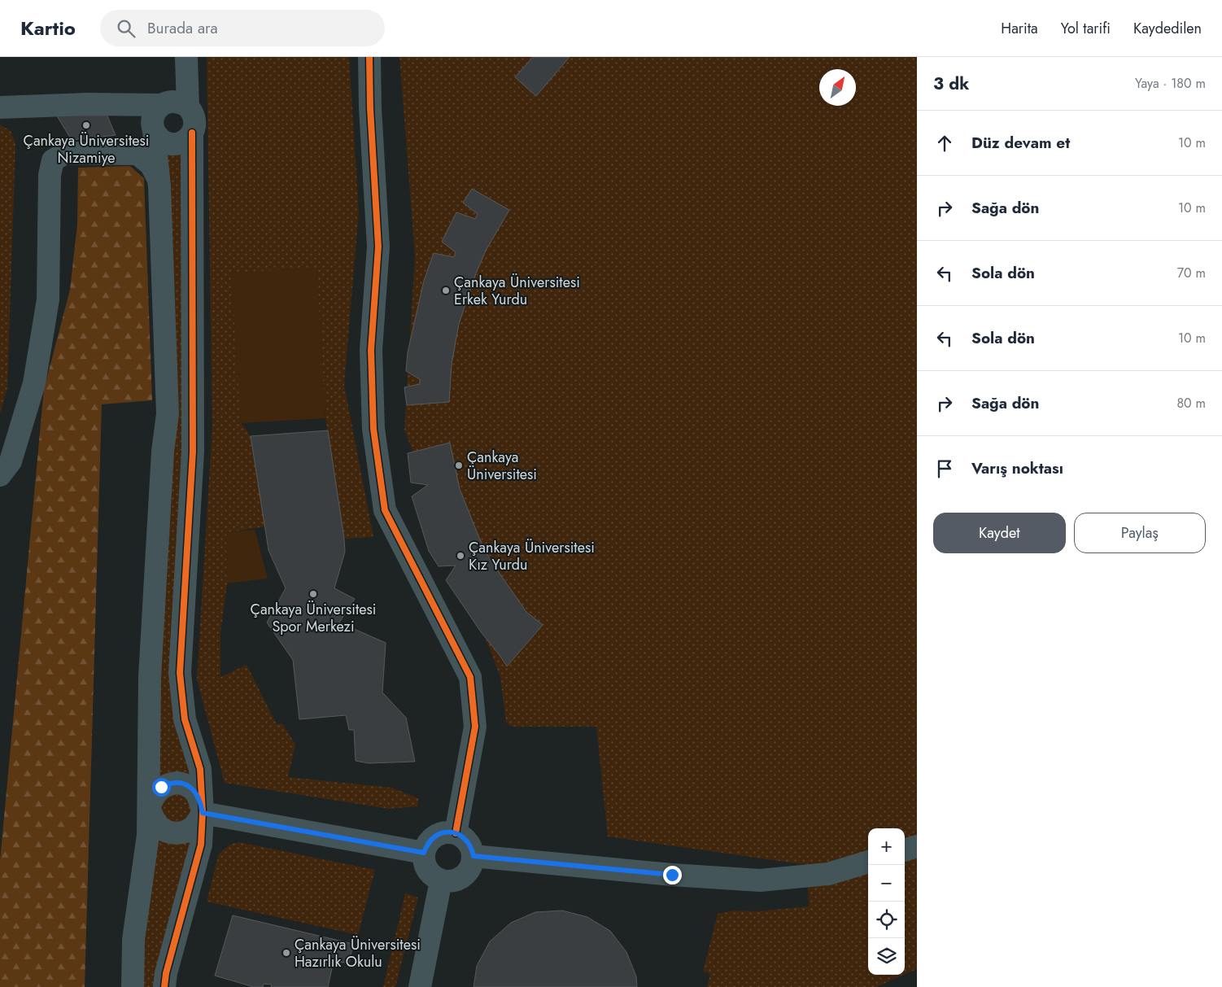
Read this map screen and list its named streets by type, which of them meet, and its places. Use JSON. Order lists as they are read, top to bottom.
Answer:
{
  "places": [
    "Çankaya Üniversitesi Nizamiye",
    "Çankaya Üniversitesi Erkek Yurdu",
    "Çankaya Üniversitesi",
    "Çankaya Üniversitesi Kız Yurdu",
    "Çankaya Üniversitesi Spor Merkezi",
    "Çankaya Üniversitesi Hazırlık Okulu"
  ],
  "north": "top right",
  "page": {
    "header": "Kartio",
    "search": "Burada ara",
    "nav": ["Harita", "Yol tarifi", "Kaydedilen"],
    "heading": ["3 dk", "Yaya · 180 m"],
    "list": [
      ["Düz devam et", "10 m"],
      ["Sağa dön", "10 m"],
      ["Sola dön", "70 m"],
      ["Sola dön", "10 m"],
      ["Sağa dön", "80 m"],
      "Varış noktası"
    ],
    "buttons": ["Kaydet", "Paylaş"],
    "map_buttons": ["+", "−"]
  }
}
